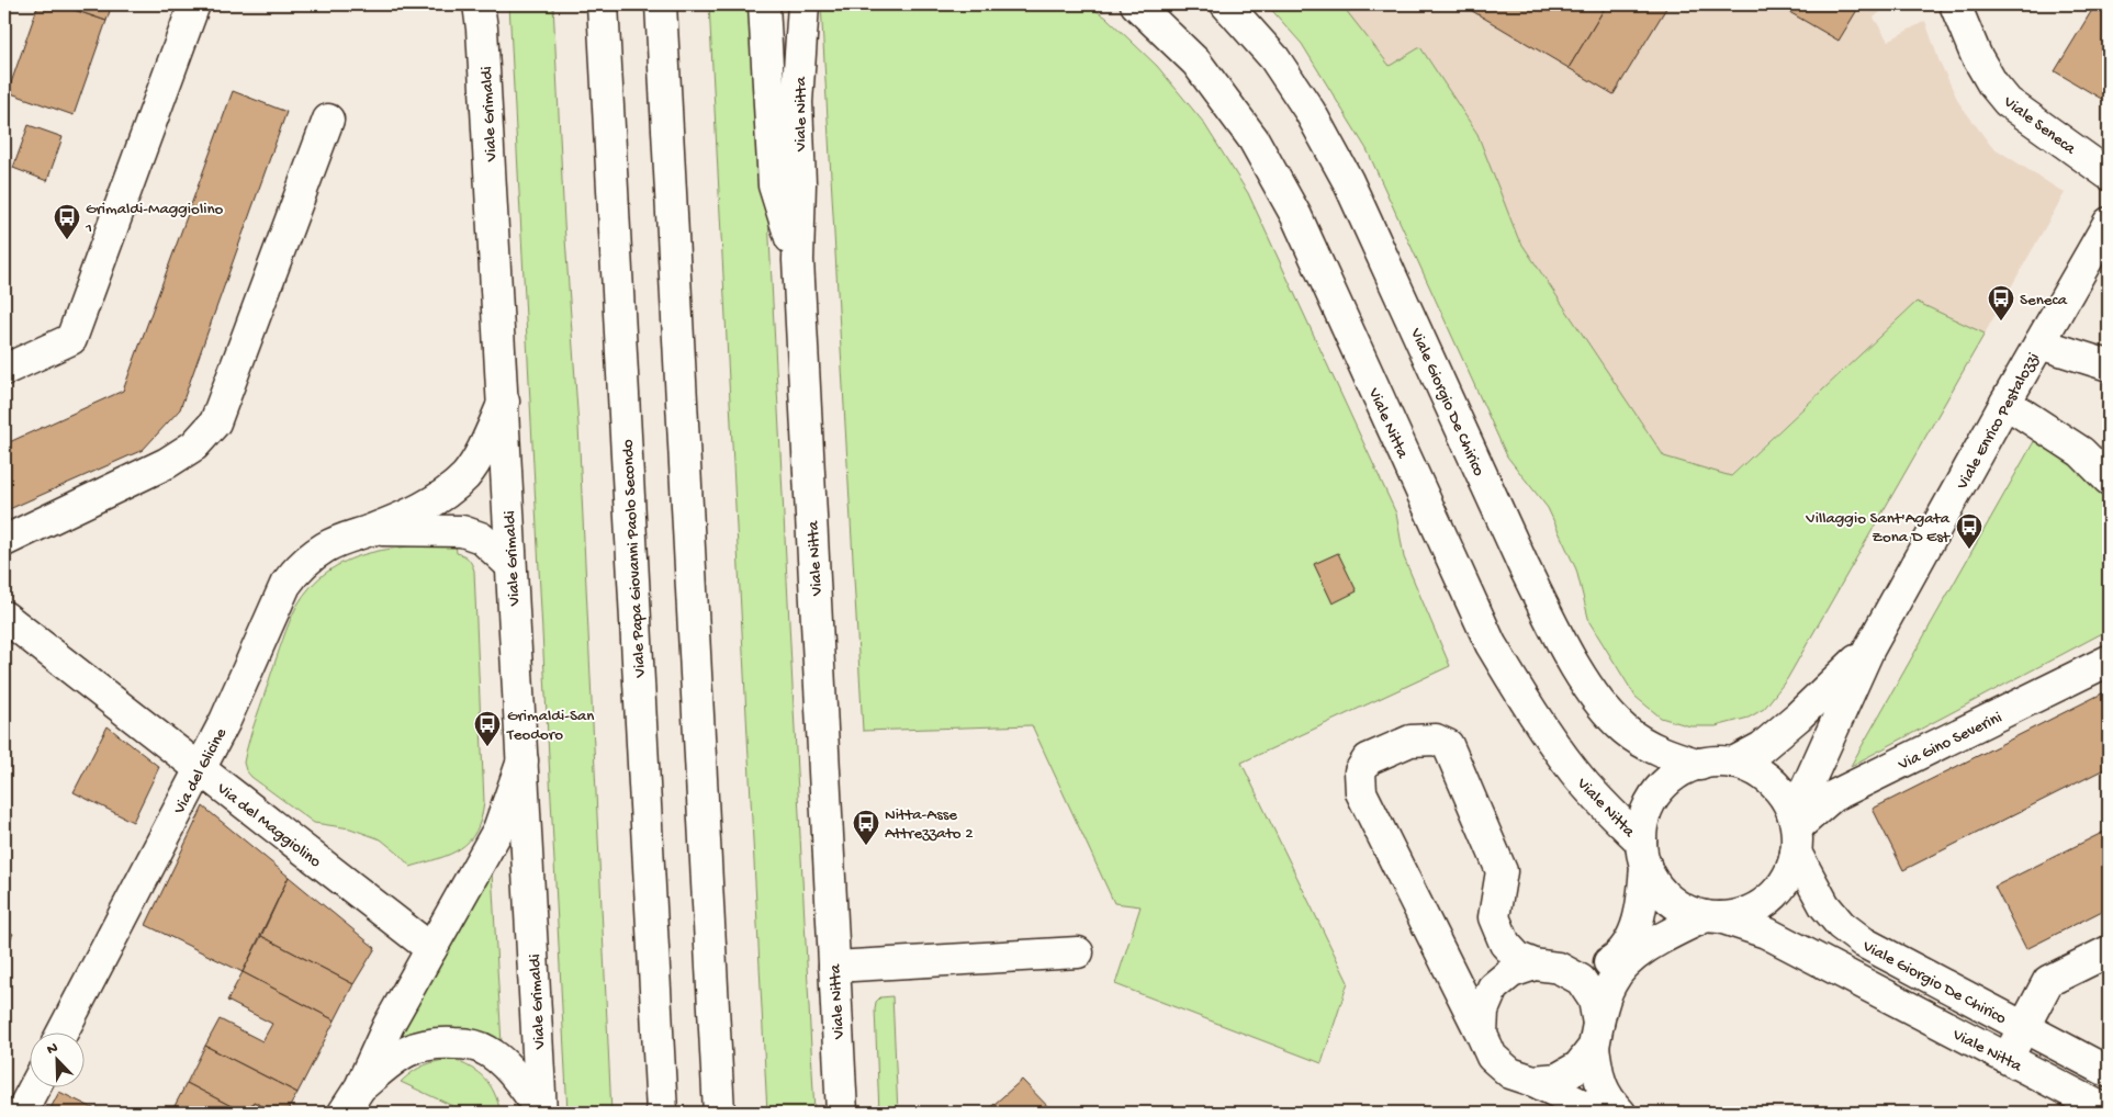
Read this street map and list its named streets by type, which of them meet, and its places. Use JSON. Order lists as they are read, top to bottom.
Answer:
{
  "streets": {
    "main road": [
      "Viale Grimaldi",
      "Viale Nitta",
      "Viale Seneca",
      "Viale Giorgio De Chirico",
      "Viale Enrico Pestalozzi",
      "Viale Papa Giovanni Paolo Secondo",
      "Via Gino Severini",
      "Via del Glicine",
      "Via del Maggiolino"
    ]
  },
  "crossings": [
    ["Viale Grimaldi", "Via del Glicine"],
    ["Viale Nitta", "Viale Giorgio De Chirico"],
    ["Viale Nitta", "Via Gino Severini"],
    ["Viale Giorgio De Chirico", "Via Gino Severini"],
    ["Via del Glicine", "Via del Maggiolino"]
  ],
  "places": {
    "bus stop": [
      "Grimaldi-Maggiolino 1",
      "Seneca",
      "Villaggio Sant'Agata Zona D Est",
      "Grimaldi-San Teodoro",
      "Nitta-Asse Attrezzato 2"
    ]
  },
  "north": "top left"
}
